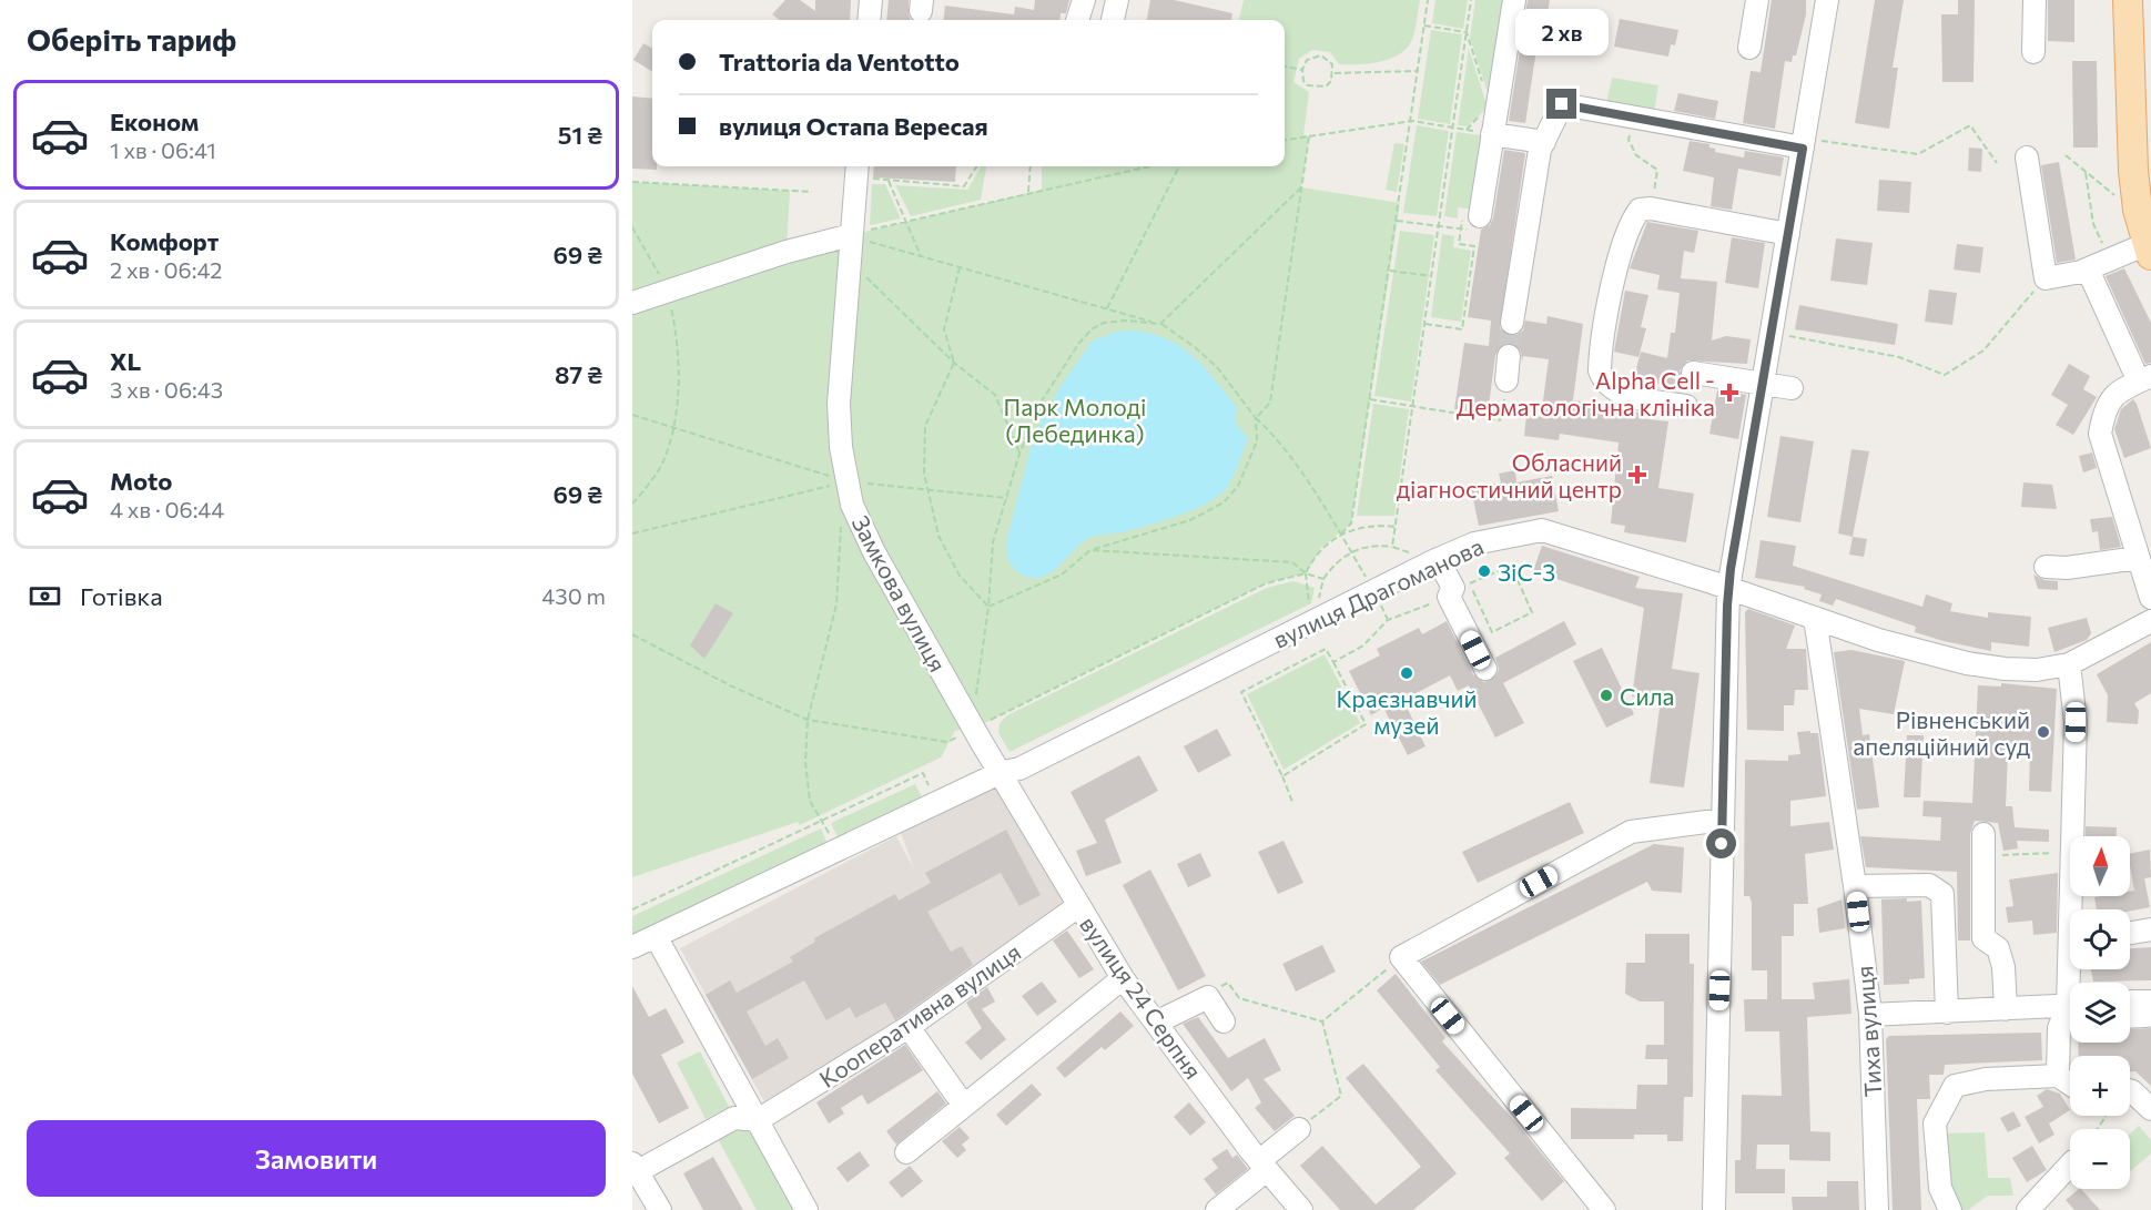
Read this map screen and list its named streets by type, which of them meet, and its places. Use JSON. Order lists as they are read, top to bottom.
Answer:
{
  "streets": {
    "street": [
      "вулиця Драгоманова",
      "Замкова вулиця",
      "вулиця 24 Серпня",
      "Кооперативна вулиця",
      "Тиха вулиця"
    ]
  },
  "crossings": [
    ["вулиця Драгоманова", "Замкова вулиця"],
    ["вулиця Драгоманова", "вулиця 24 Серпня"],
    ["вулиця Драгоманова", "Тиха вулиця"],
    ["Замкова вулиця", "вулиця 24 Серпня"],
    ["вулиця 24 Серпня", "Кооперативна вулиця"]
  ],
  "parks": ["Парк Молоді (Лебединка)"],
  "places": {
    "health": ["Alpha Cell - Дерматологічна клініка", "Обласний діагностичний центр"],
    "other": [
      "ЗіС-3",
      "Краєзнавчий музей",
      "Сила",
      "Рівненський апеляційний суд"
    ]
  },
  "north": "top",
  "page": {
    "heading": "Оберіть тариф",
    "bubble": "2 хв",
    "banner": ["Trattoria da Ventotto", "вулиця Остапа Вересая"],
    "list": [
      {
        "name": "Економ",
        "note": "1 хв · 06:41",
        "value": "51 ₴"
      },
      {
        "name": "Комфорт",
        "note": "2 хв · 06:42",
        "value": "69 ₴"
      },
      {
        "name": "XL",
        "note": "3 хв · 06:43",
        "value": "87 ₴"
      },
      {
        "name": "Moto",
        "note": "4 хв · 06:44",
        "value": "69 ₴"
      }
    ],
    "pay": ["Готівка", "430 m"],
    "map_buttons": ["+", "−"],
    "buttons": "Замовити"
  }
}
